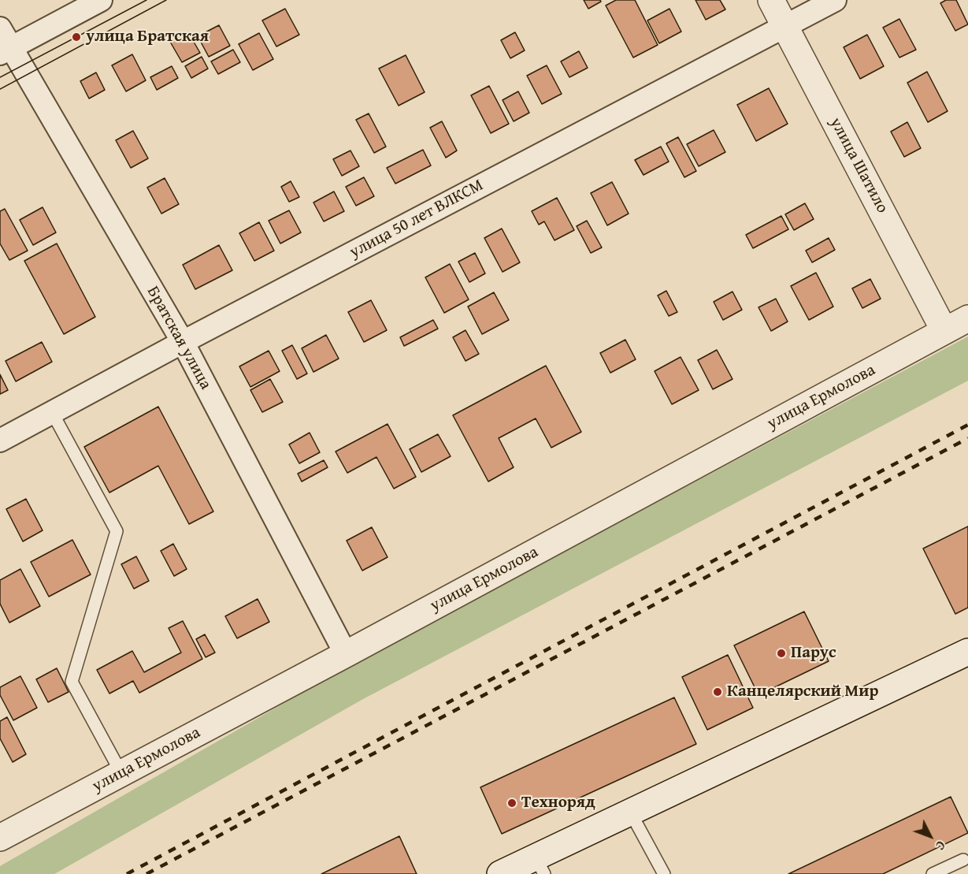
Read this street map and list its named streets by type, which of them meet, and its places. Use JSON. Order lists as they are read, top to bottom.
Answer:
{
  "streets": {
    "street": [
      "улица Шатило",
      "улица 50 лет ВЛКСМ",
      "Братская улица",
      "улица Ермолова"
    ]
  },
  "crossings": [
    ["улица Шатило", "улица 50 лет ВЛКСМ"],
    ["улица Шатило", "улица Ермолова"],
    ["улица 50 лет ВЛКСМ", "Братская улица"],
    ["Братская улица", "улица Ермолова"]
  ],
  "places": [
    "улица Братская",
    "Парус",
    "Канцелярский Мир",
    "Техноряд"
  ],
  "north": "bottom right"
}
